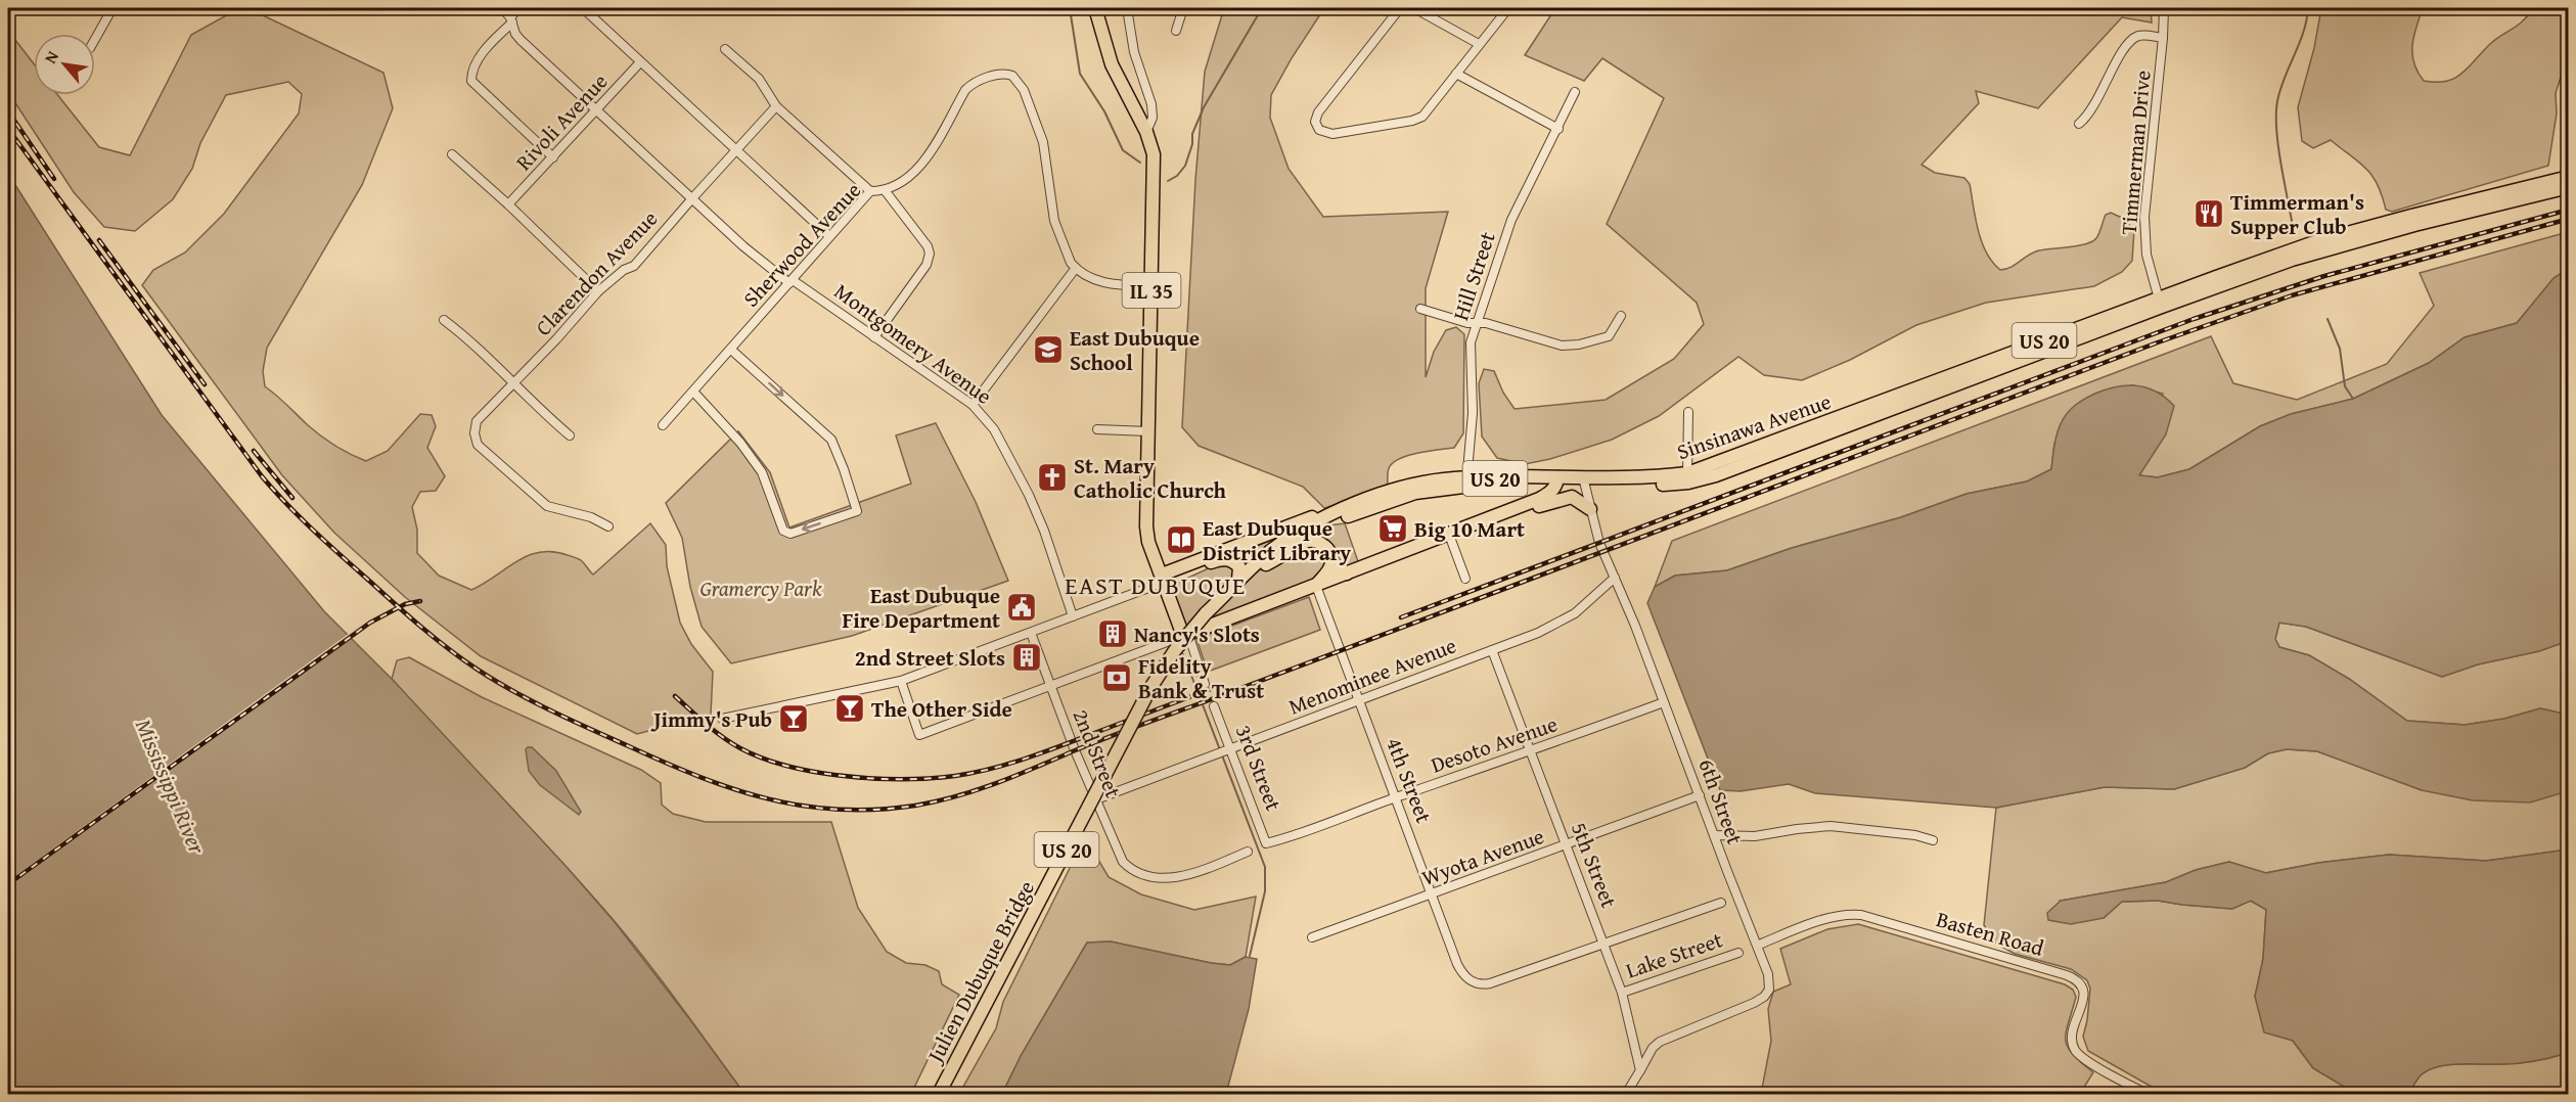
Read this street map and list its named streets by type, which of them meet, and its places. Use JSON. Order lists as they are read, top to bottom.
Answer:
{
  "streets": {
    "main road": [
      "IL 35",
      "US 20",
      "Sinsinawa Avenue",
      "Julien Dubuque Bridge"
    ],
    "street": [
      "Rivoli Avenue",
      "Timmerman Drive",
      "Sherwood Avenue",
      "Clarendon Avenue",
      "Hill Street",
      "Montgomery Avenue",
      "Menominee Avenue",
      "Desoto Avenue",
      "2nd Street",
      "3rd Street",
      "4th Street",
      "6th Street",
      "Wyota Avenue",
      "5th Street",
      "Basten Road",
      "Lake Street"
    ]
  },
  "crossings": [
    ["Rivoli Avenue", "Montgomery Avenue"],
    ["Timmerman Drive", "Sinsinawa Avenue"],
    ["Sherwood Avenue", "Montgomery Avenue"],
    ["Clarendon Avenue", "Montgomery Avenue"],
    ["Hill Street", "Sinsinawa Avenue"],
    ["Sinsinawa Avenue", "6th Street"],
    ["Sinsinawa Avenue", "Julien Dubuque Bridge"],
    ["Menominee Avenue", "2nd Street"],
    ["Menominee Avenue", "3rd Street"],
    ["Menominee Avenue", "4th Street"],
    ["Menominee Avenue", "6th Street"],
    ["Menominee Avenue", "5th Street"],
    ["Desoto Avenue", "3rd Street"],
    ["Desoto Avenue", "4th Street"],
    ["Desoto Avenue", "6th Street"],
    ["Desoto Avenue", "5th Street"],
    ["4th Street", "Wyota Avenue"],
    ["4th Street", "5th Street"],
    ["6th Street", "Wyota Avenue"],
    ["6th Street", "5th Street"],
    ["6th Street", "Basten Road"],
    ["Wyota Avenue", "5th Street"],
    ["5th Street", "Lake Street"]
  ],
  "districts": ["EAST DUBUQUE"],
  "water": ["Mississippi River"],
  "parks": ["Gramercy Park"],
  "places": {
    "restaurant": ["Timmerman's Supper Club"],
    "school or university": ["East Dubuque School"],
    "church": ["St. Mary Catholic Church"],
    "supermarket": ["Big 10 Mart"],
    "library": ["East Dubuque District Library"],
    "public building": ["East Dubuque Fire Department"],
    "building": ["Nancy's Slots", "2nd Street Slots"],
    "bank": ["Fidelity Bank & Trust"],
    "bar": ["The Other Side", "Jimmy's Pub"]
  },
  "north": "top left"
}
